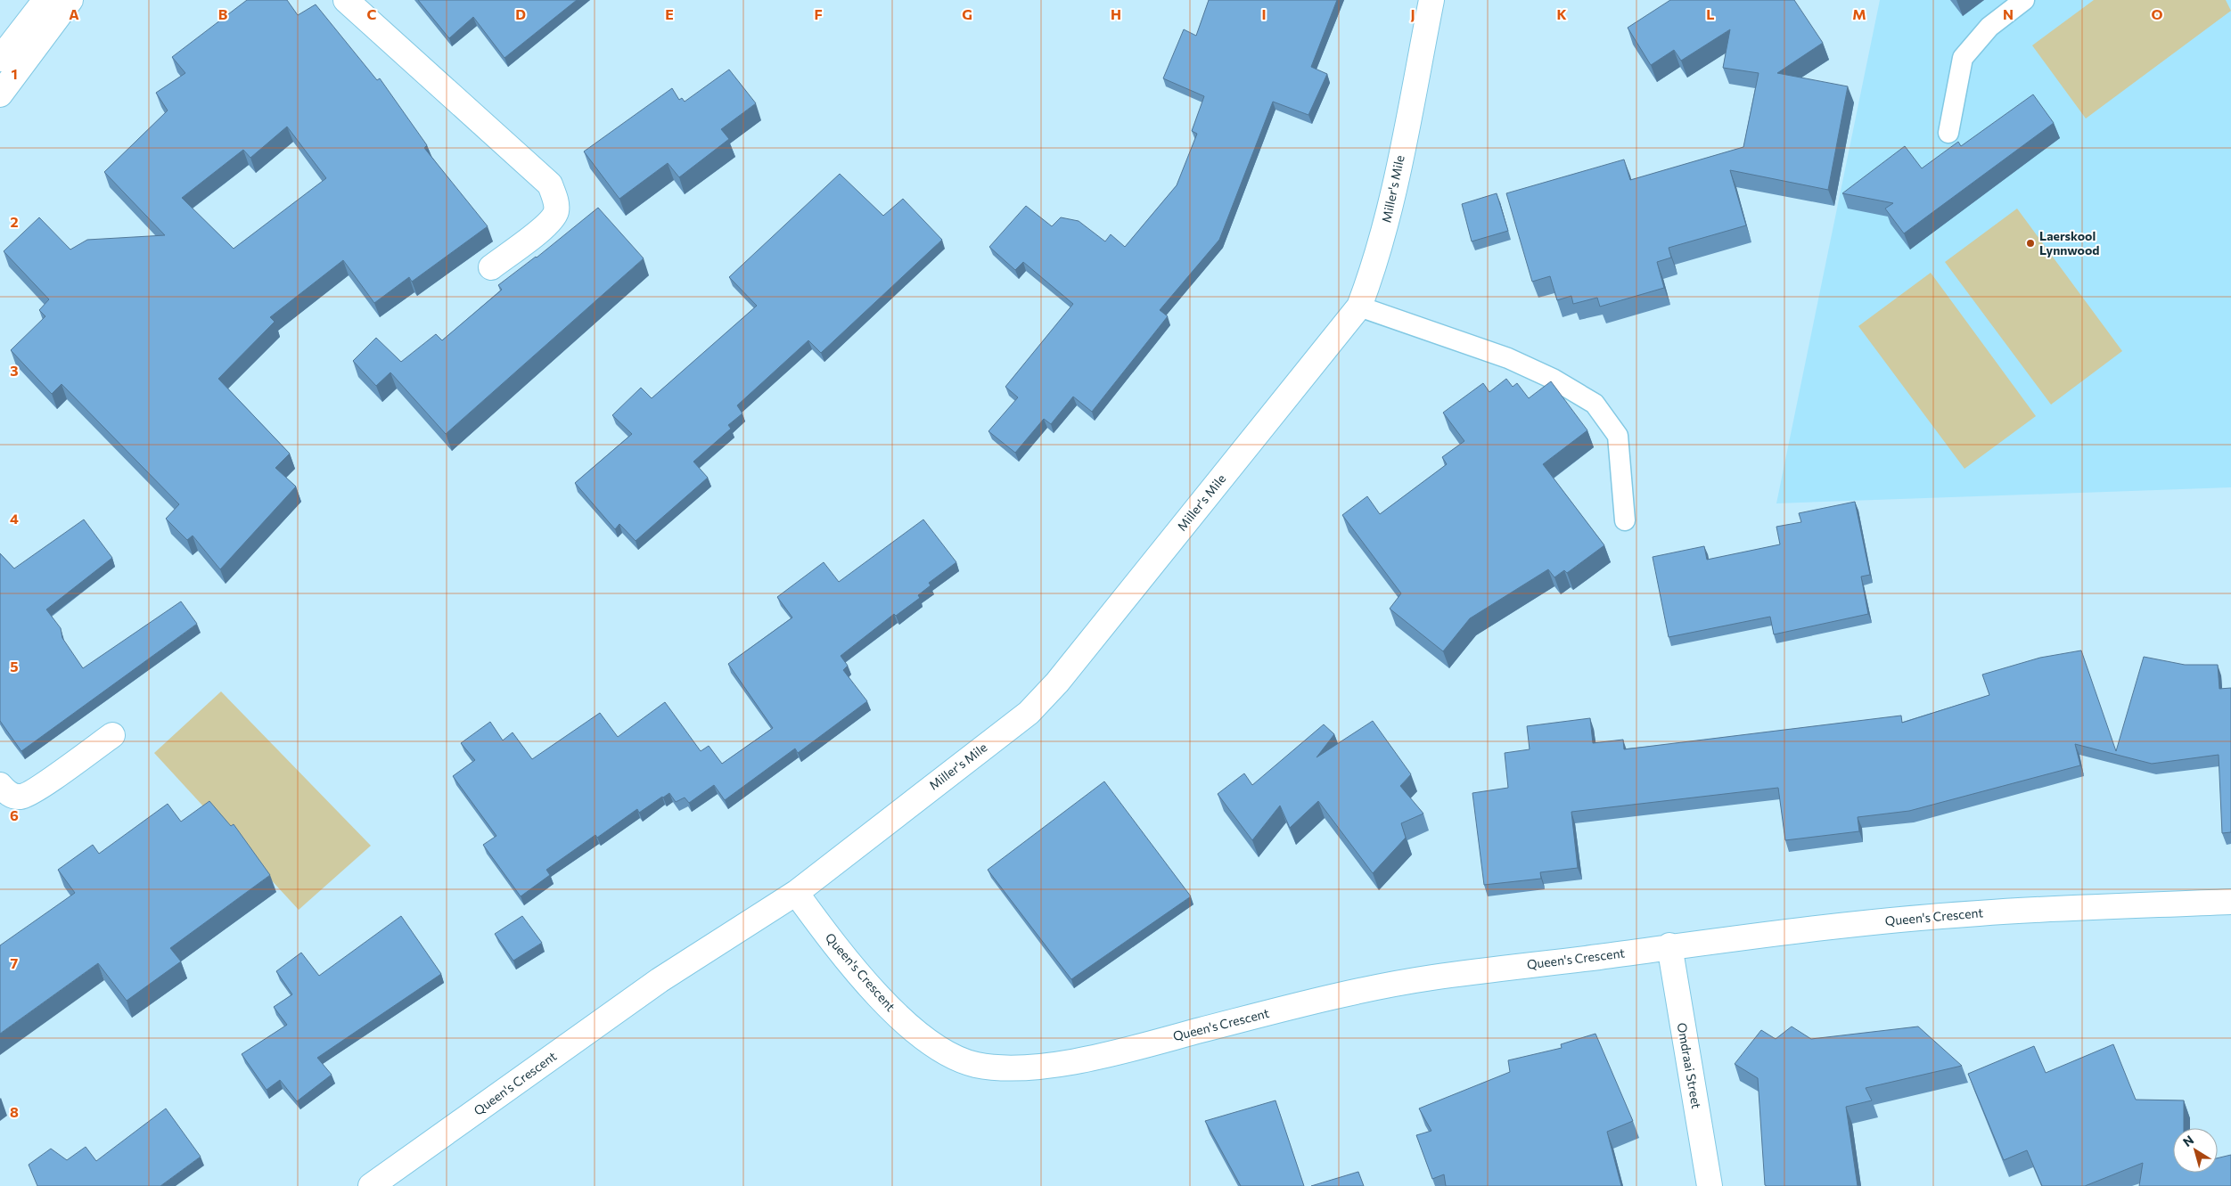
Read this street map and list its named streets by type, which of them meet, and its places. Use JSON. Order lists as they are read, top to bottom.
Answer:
{
  "streets": {
    "street": ["Miller's Mile", "Queen's Crescent", "Omdraai Street"]
  },
  "crossings": [
    ["Miller's Mile", "Queen's Crescent"],
    ["Queen's Crescent", "Omdraai Street"]
  ],
  "places": ["Laerskool Lynnwood"],
  "north": "top left",
  "grid": {
    "columns": [
      "A",
      "B",
      "C",
      "D",
      "E",
      "F",
      "G",
      "H",
      "I",
      "J",
      "K",
      "L",
      "M",
      "N",
      "O"
    ],
    "rows": [
      "1",
      "2",
      "3",
      "4",
      "5",
      "6",
      "7",
      "8"
    ]
  }
}
